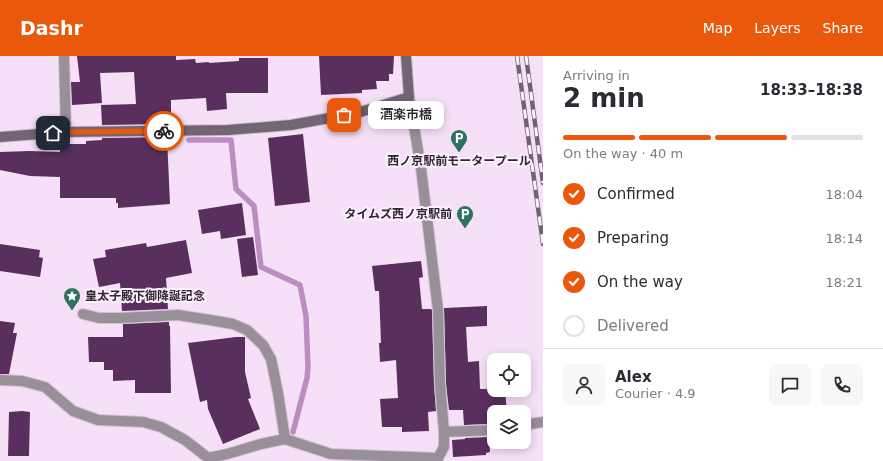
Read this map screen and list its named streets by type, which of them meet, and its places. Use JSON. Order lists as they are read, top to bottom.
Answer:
{
  "places": {
    "other": ["酒楽市橋"],
    "parking": ["西ノ京駅前モータープール", "タイムズ西ノ京駅前"],
    "place": ["皇太子殿下御降誕記念"]
  },
  "page": {
    "header": "Dashr",
    "nav": ["Map", "Layers", "Share"],
    "heading": ["2 min", "Arriving in", "18:33–18:38"],
    "panel": ["Alex", "Courier · 4.9"],
    "bubble": "酒楽市橋",
    "bar": "On the way · 40 m",
    "list": [
      ["Confirmed", "18:04"],
      ["Preparing", "18:14"],
      ["On the way", "18:21"],
      "Delivered"
    ]
  }
}
